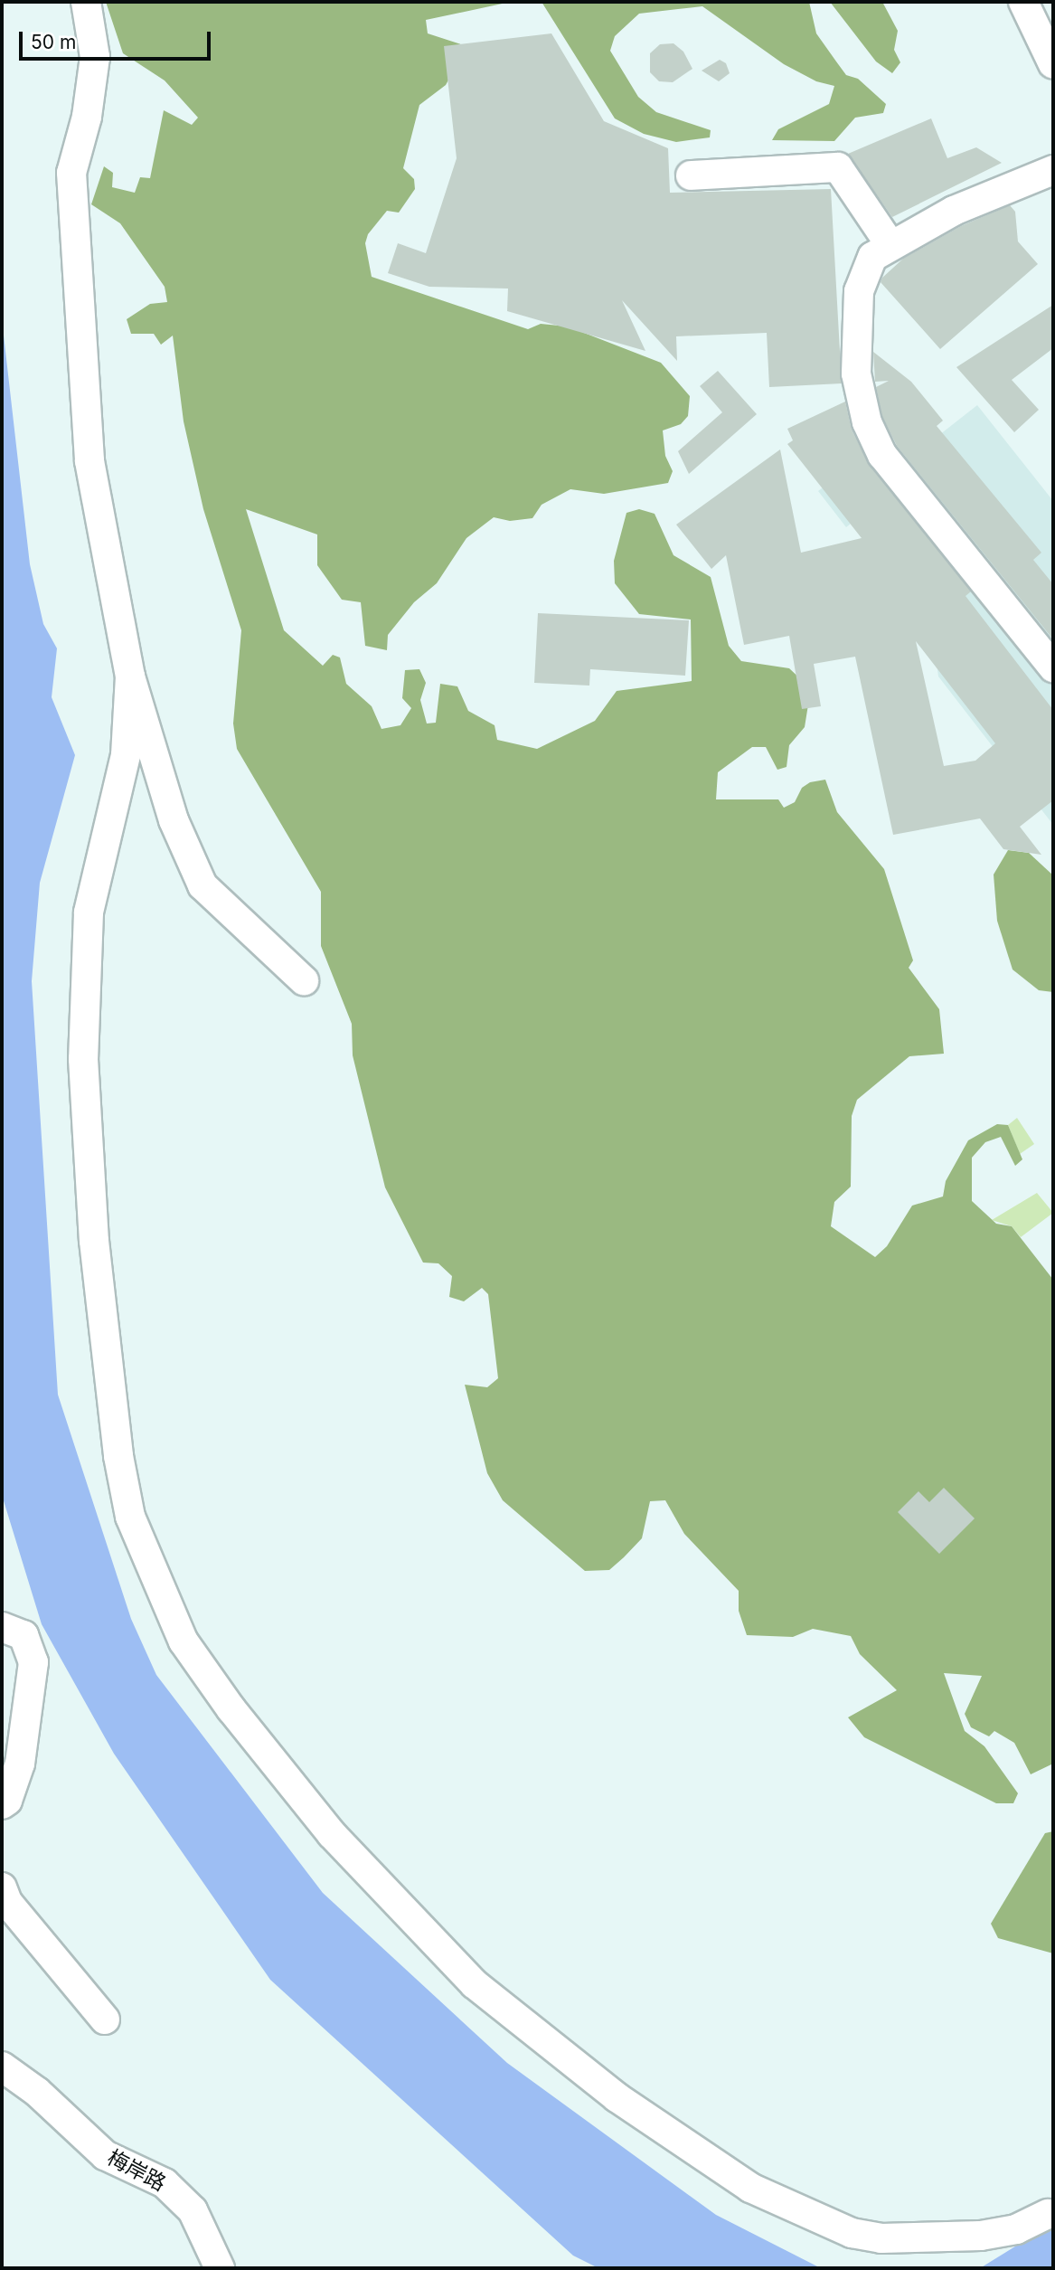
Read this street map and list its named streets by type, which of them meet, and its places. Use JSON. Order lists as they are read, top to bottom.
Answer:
{
  "streets": {
    "street": ["梅岸路"]
  },
  "scale_bar": "50 m"
}
